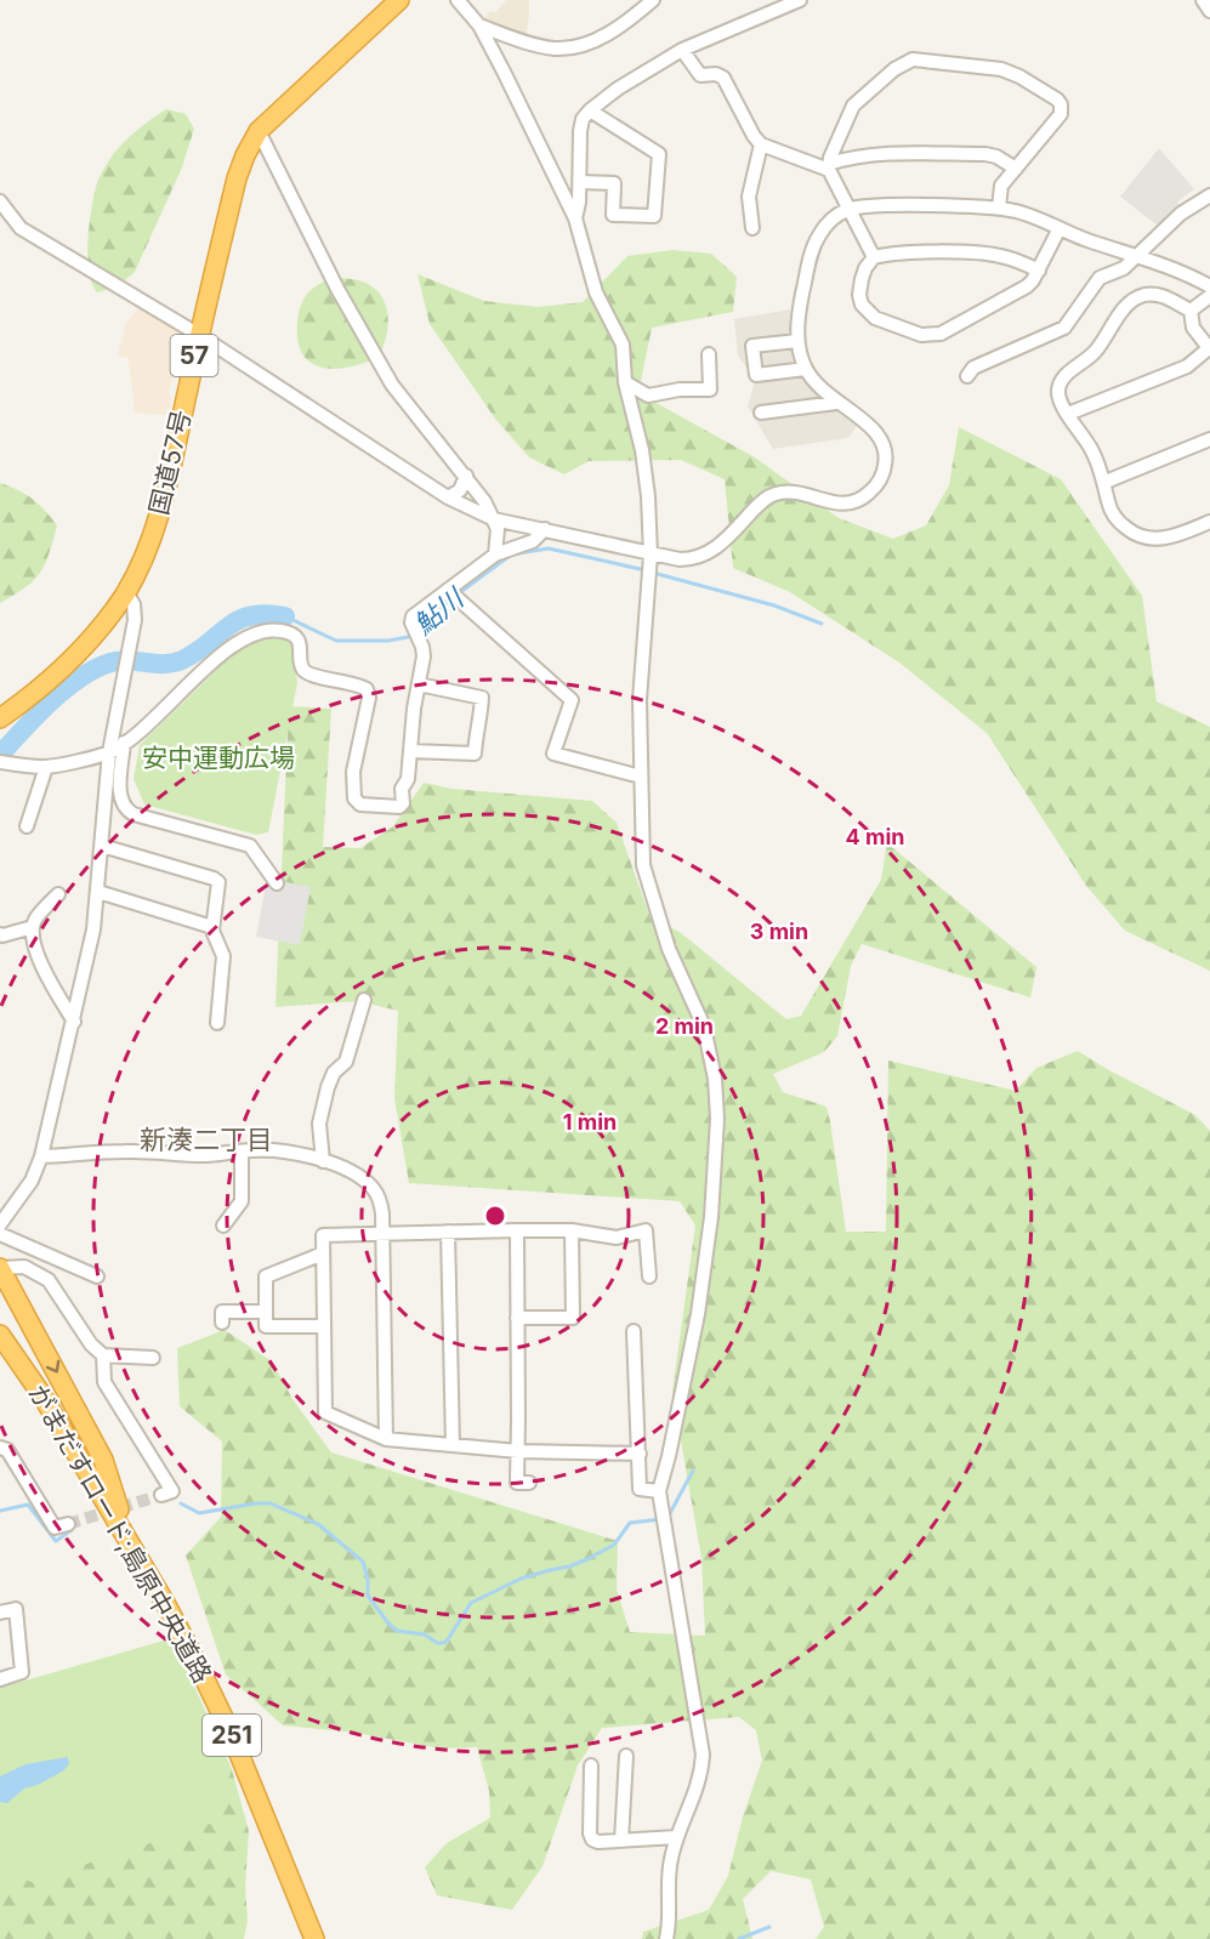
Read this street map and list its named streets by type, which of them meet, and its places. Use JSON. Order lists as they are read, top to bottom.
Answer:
{
  "streets": {
    "highway": [
      "57",
      "国道57号",
      "がまだすロード;島原中央道路",
      "251"
    ]
  },
  "districts": ["新湊二丁目"],
  "water": ["鮎川"],
  "parks": ["安中運動広場"],
  "rings": [
    "4 min",
    "3 min",
    "2 min",
    "1 min"
  ]
}
